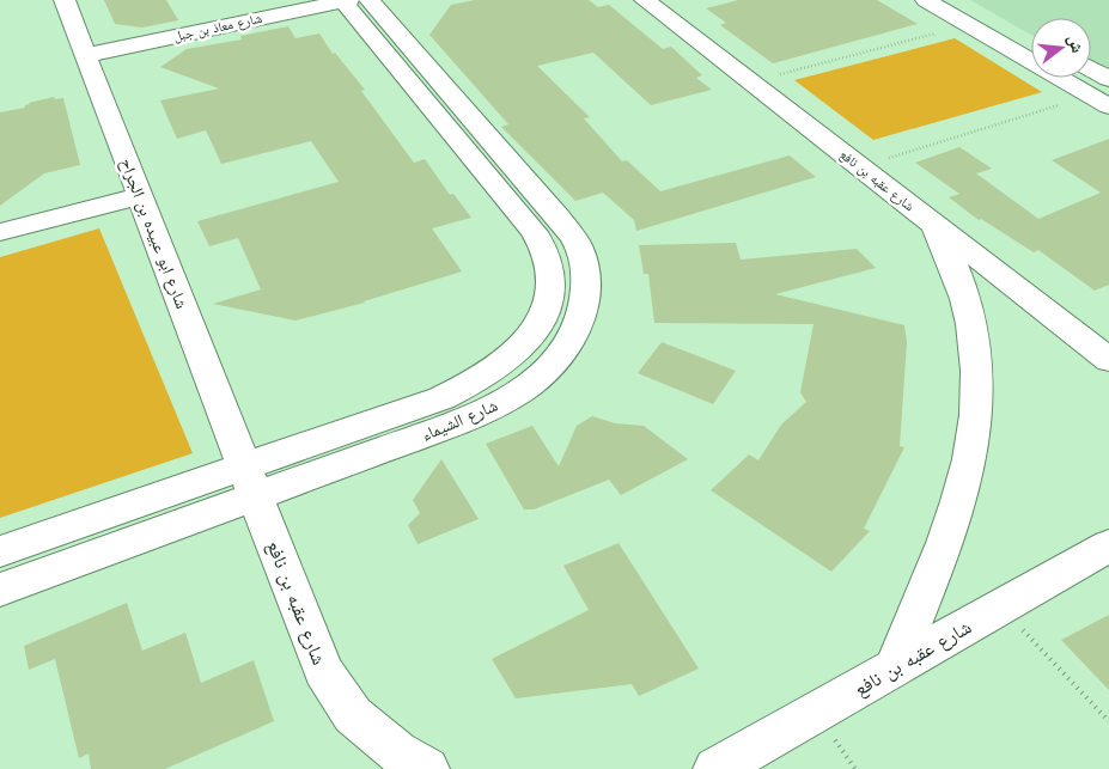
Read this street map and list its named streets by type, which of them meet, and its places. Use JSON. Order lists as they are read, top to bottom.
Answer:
{
  "streets": {
    "street": [
      "شارع معاذ بن جبل",
      "شارع عقبه بن نافع",
      "شارع ابو عبيده بن الجراح",
      "شارع الشيماء"
    ]
  },
  "crossings": [
    ["شارع معاذ بن جبل", "شارع ابو عبيده بن الجراح"],
    ["شارع معاذ بن جبل", "شارع الشيماء"],
    ["شارع عقبه بن نافع", "شارع ابو عبيده بن الجراح"],
    ["شارع عقبه بن نافع", "شارع الشيماء"],
    ["شارع ابو عبيده بن الجراح", "شارع الشيماء"]
  ],
  "north": "right"
}
